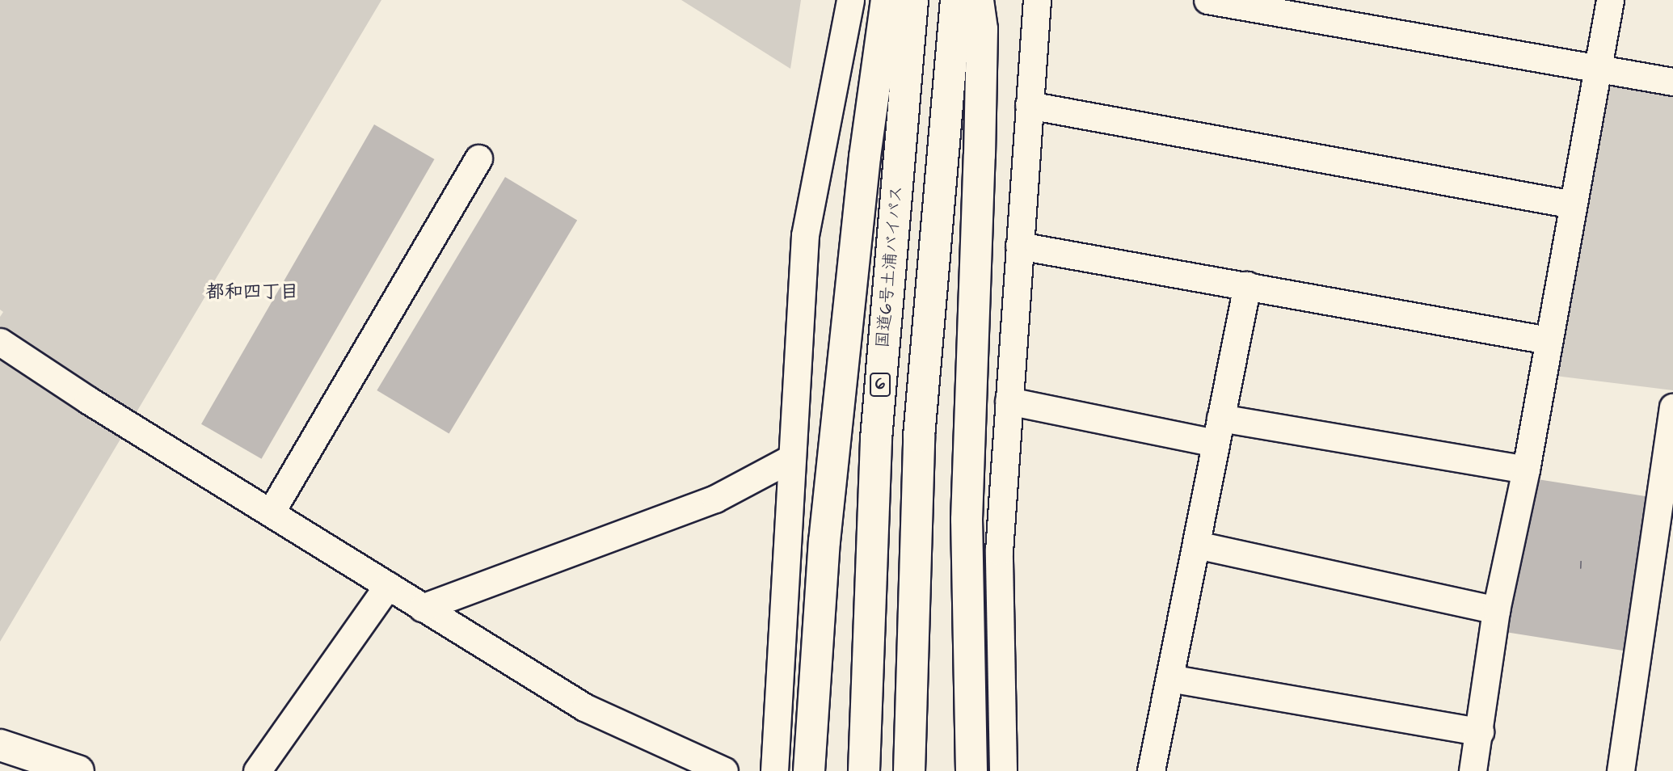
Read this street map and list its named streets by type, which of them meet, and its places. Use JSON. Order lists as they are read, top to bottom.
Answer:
{
  "streets": {
    "highway": ["国道6号土浦バイパス", "6"]
  },
  "districts": ["都和四丁目"],
  "house_numbers": ["1"]
}
